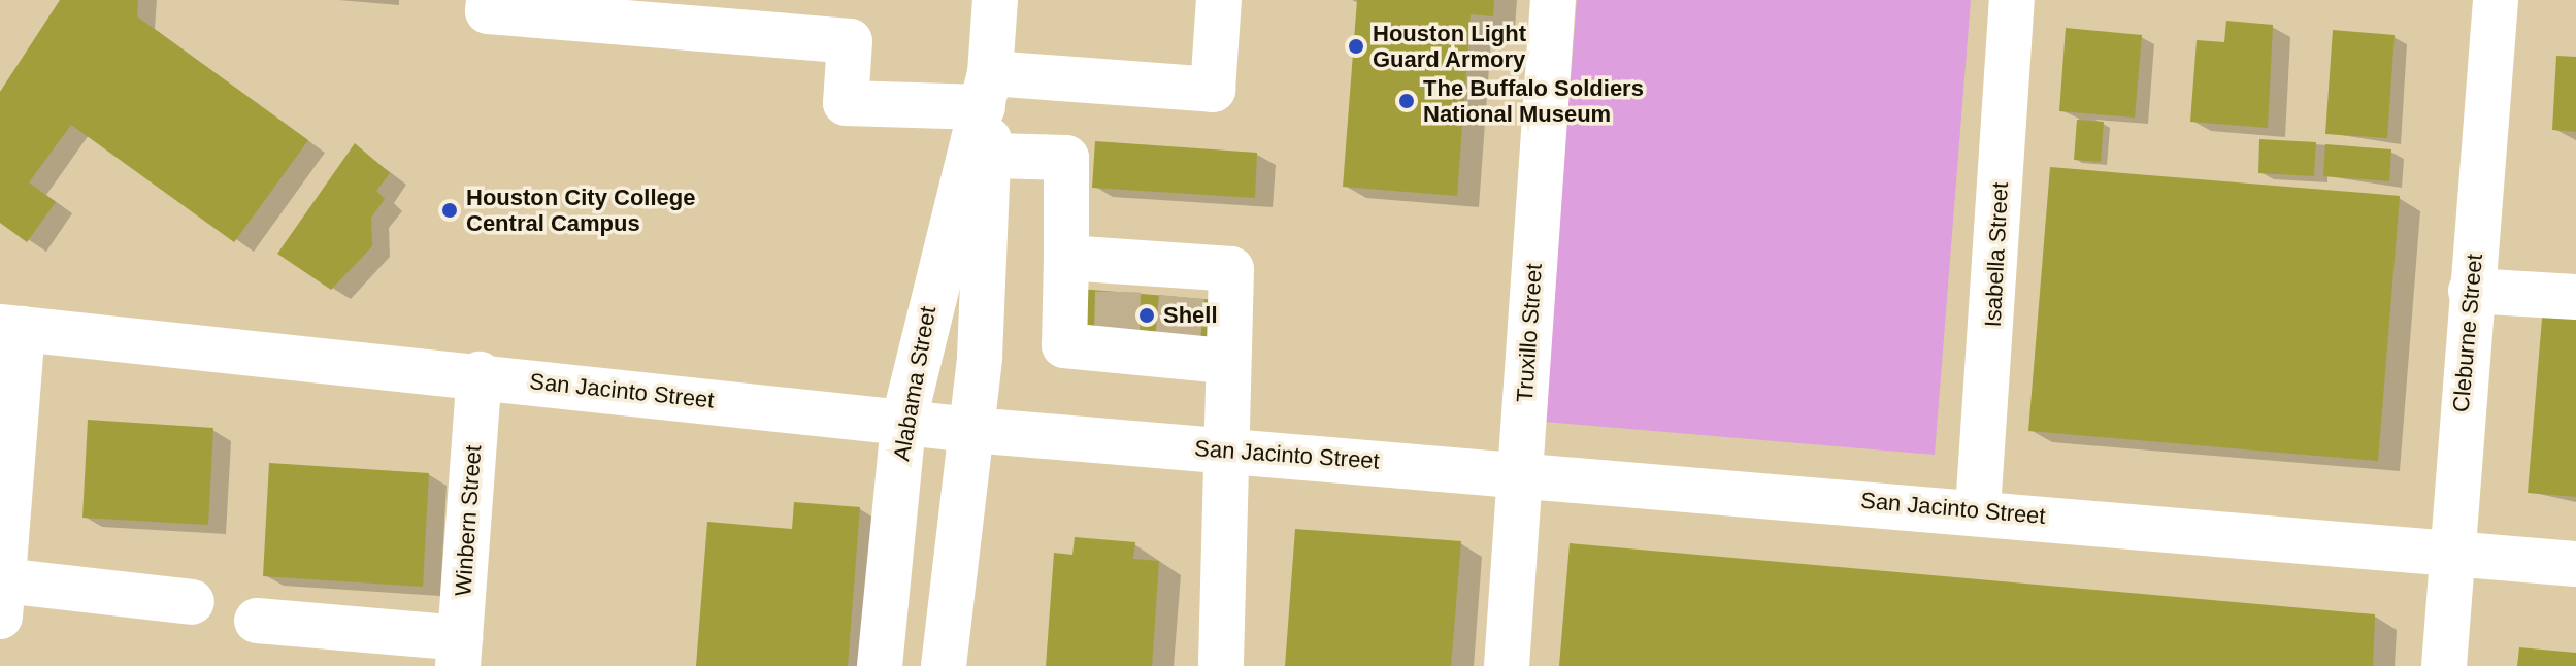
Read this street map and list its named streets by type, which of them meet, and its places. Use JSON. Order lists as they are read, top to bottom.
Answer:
{
  "streets": {
    "street": [
      "Isabella Street",
      "Truxillo Street",
      "Cleburne Street",
      "Alabama Street",
      "San Jacinto Street",
      "Winbern Street"
    ]
  },
  "crossings": [
    ["Isabella Street", "San Jacinto Street"],
    ["Truxillo Street", "San Jacinto Street"],
    ["Cleburne Street", "San Jacinto Street"],
    ["Alabama Street", "San Jacinto Street"],
    ["San Jacinto Street", "Winbern Street"]
  ],
  "places": [
    "Houston Light Guard Armory",
    "The Buffalo Soldiers National Museum",
    "Houston City College Central Campus",
    "Shell"
  ]
}
